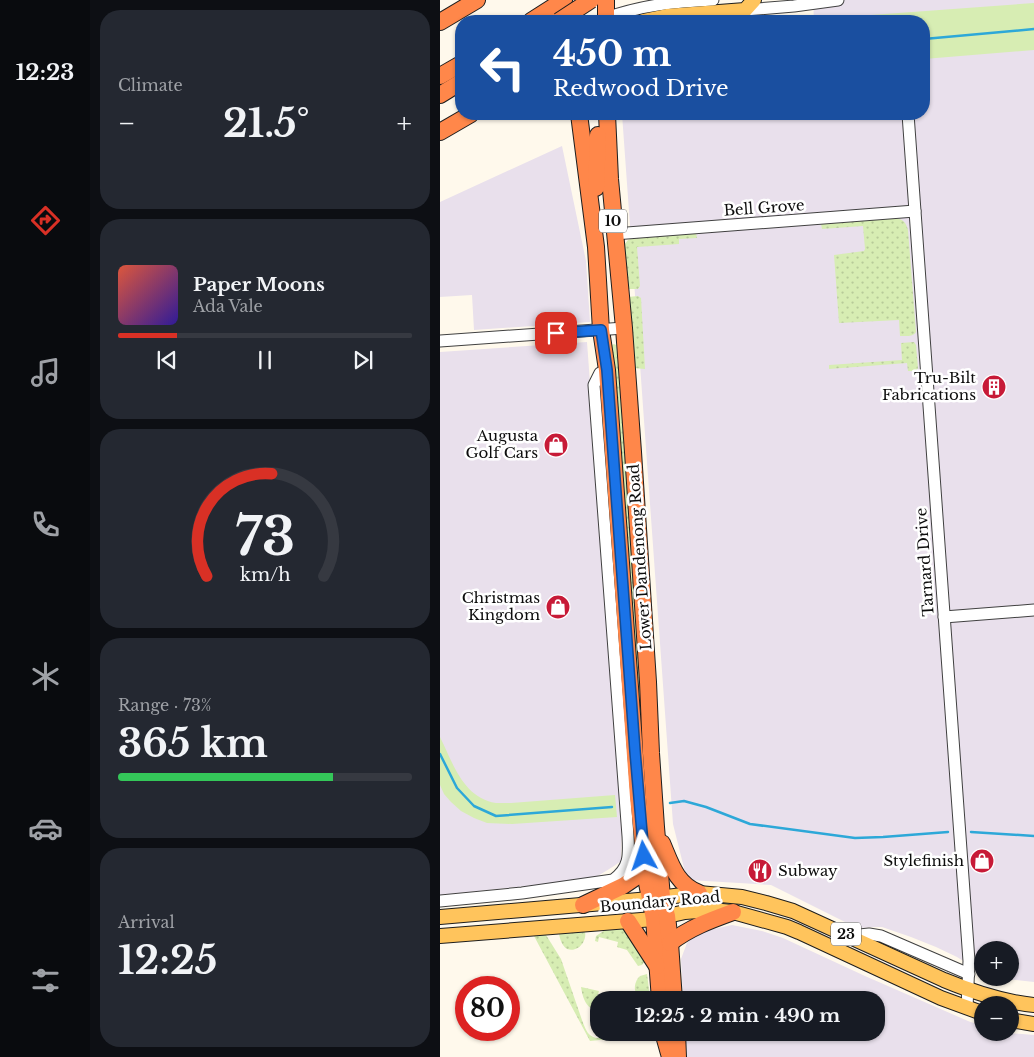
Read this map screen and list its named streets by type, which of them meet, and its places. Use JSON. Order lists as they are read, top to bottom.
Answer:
{
  "streets": {
    "highway": ["10", "Lower Dandenong Road"],
    "main road": ["Boundary Road", "23"],
    "street": ["Bell Grove", "Tarnard Drive"]
  },
  "crossings": [
    ["Bell Grove", "Lower Dandenong Road"],
    ["Bell Grove", "Tarnard Drive"],
    ["Lower Dandenong Road", "Boundary Road"],
    ["Tarnard Drive", "Boundary Road"]
  ],
  "places": {
    "building": ["Tru-Bilt Fabrications"],
    "shop": ["Augusta Golf Cars", "Christmas Kingdom", "Stylefinish"],
    "restaurant": ["Subway"]
  },
  "page": {
    "tabs": "12:23",
    "tile": [
      "Climate",
      ["Range · 73%", "365 km"],
      ["Arrival", "12:25"]
    ],
    "turn": ["450 m", "Redwood Drive"],
    "heat": ["−", "21.5°", "+"],
    "song": ["Paper Moons", "Ada Vale"],
    "map_buttons": ["+", "−"],
    "limit": "80",
    "trip": "12:25 · 2 min · 490 m",
    "gauge": ["73", "km/h"]
  }
}
